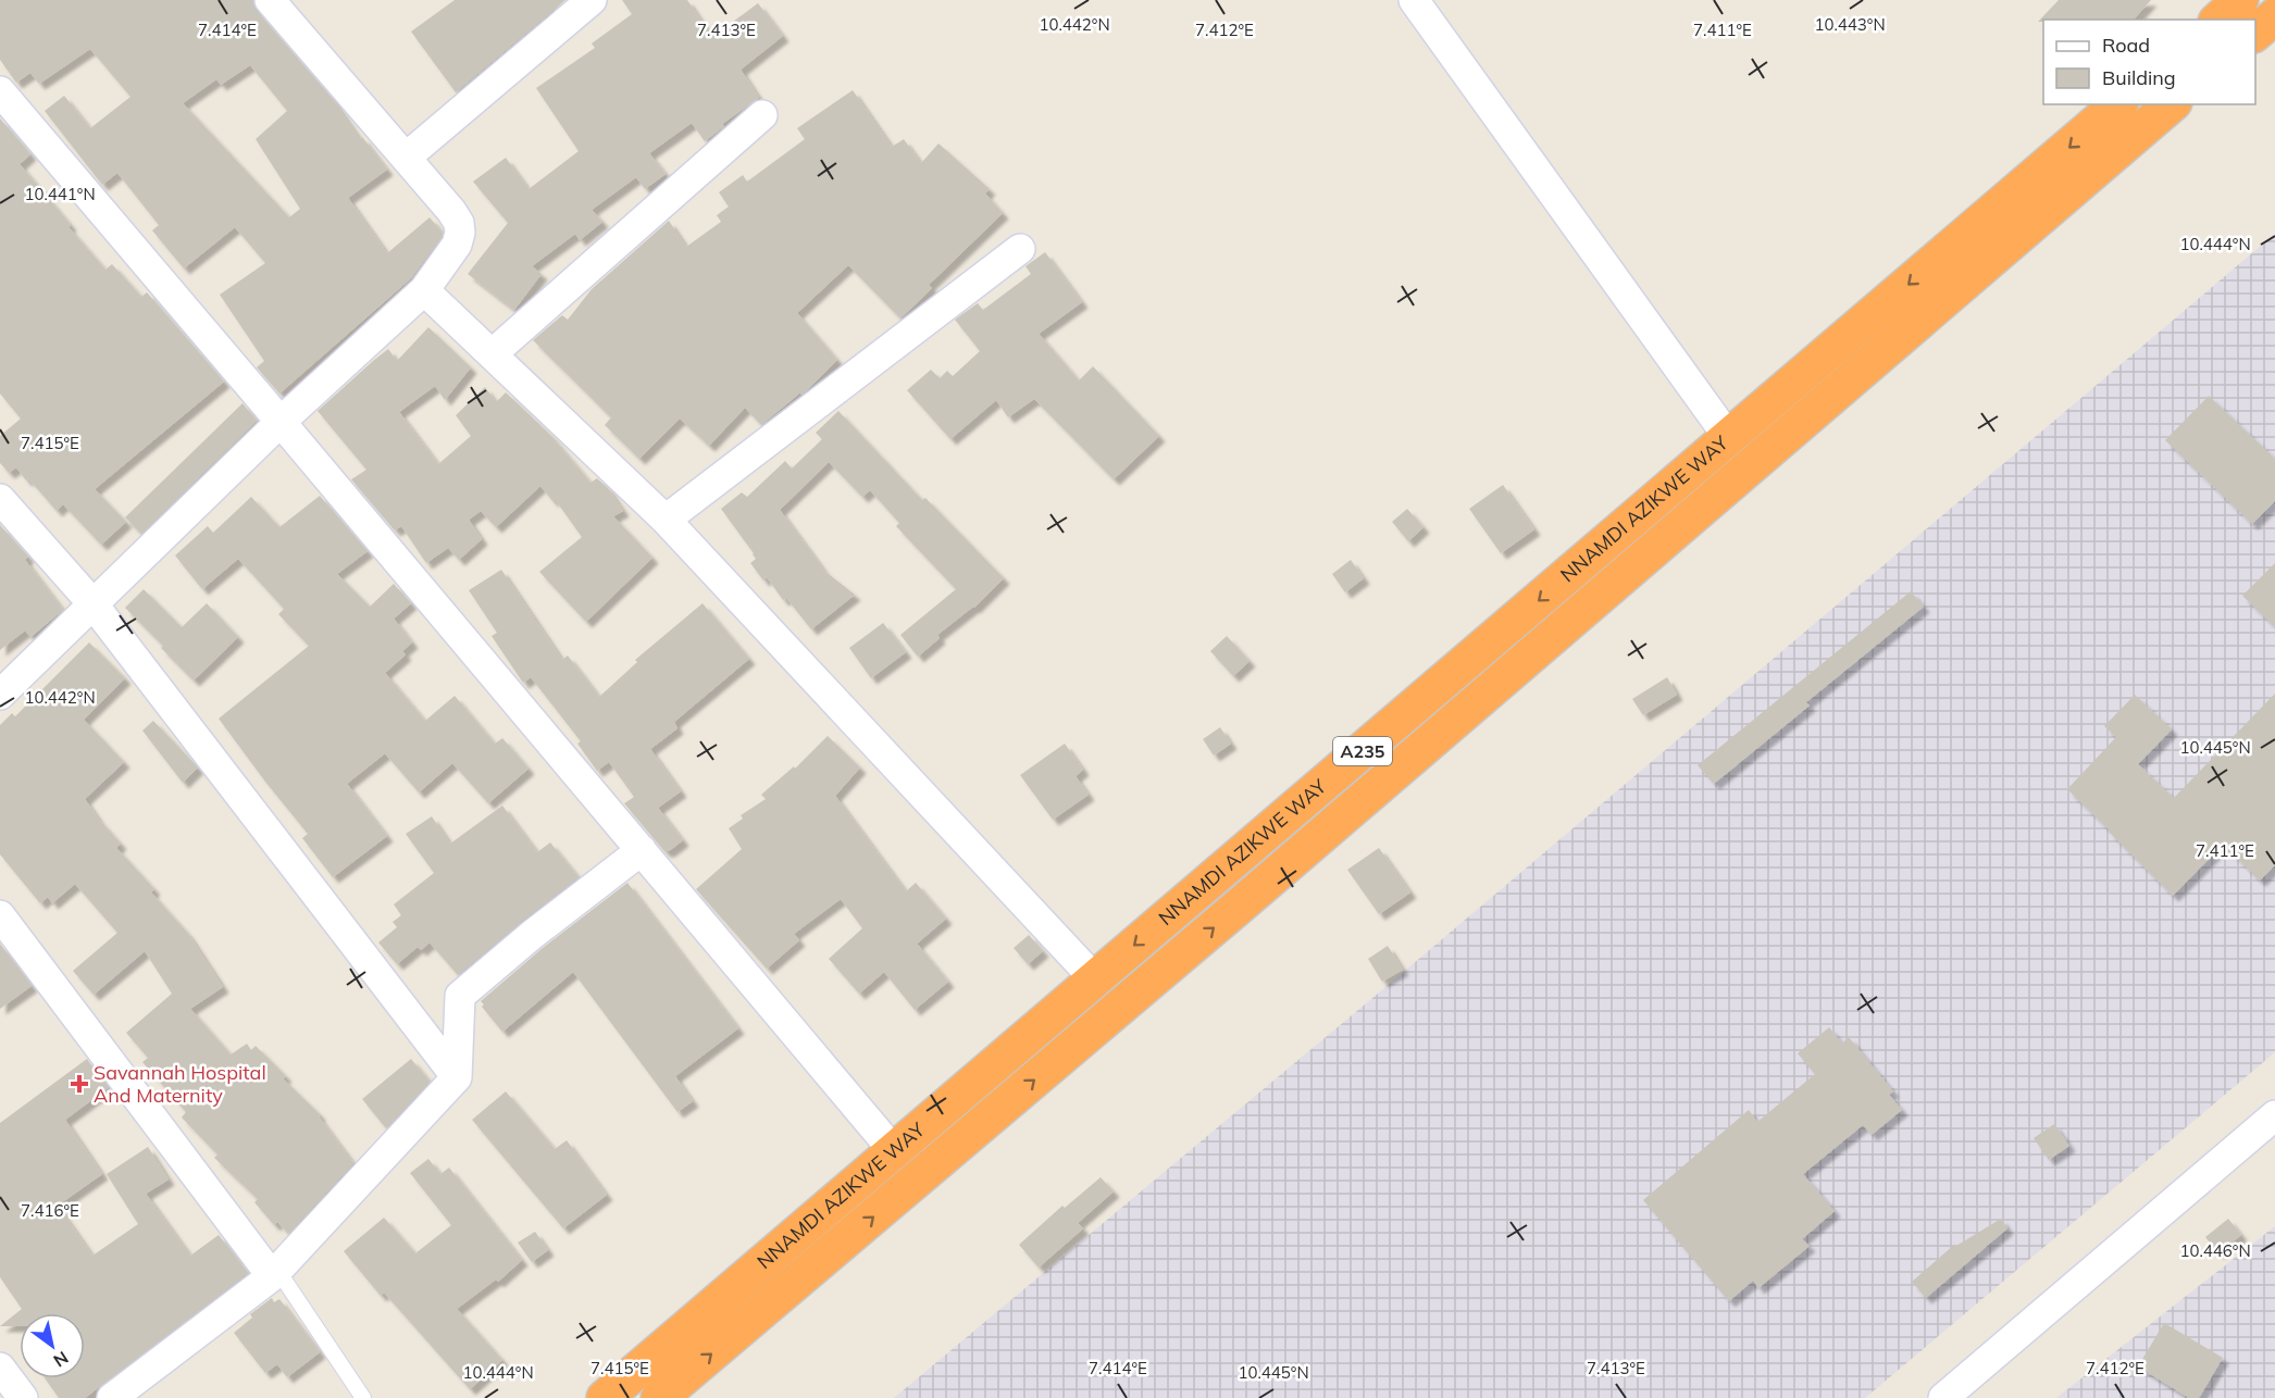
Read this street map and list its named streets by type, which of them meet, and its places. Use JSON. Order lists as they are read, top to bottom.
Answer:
{
  "streets": {
    "highway": ["NNAMDI AZIKWE WAY", "A235"]
  },
  "places": {
    "health": ["Savannah Hospital And Maternity"]
  },
  "legend": ["Road", "Building"],
  "north": "bottom right",
  "coordinates": [
    "10.443°N",
    "10.442°N",
    "7.414°E",
    "7.413°E",
    "7.412°E",
    "7.411°E",
    "10.441°N",
    "10.444°N",
    "7.415°E",
    "10.445°N",
    "7.416°E",
    "10.446°N"
  ]
}
